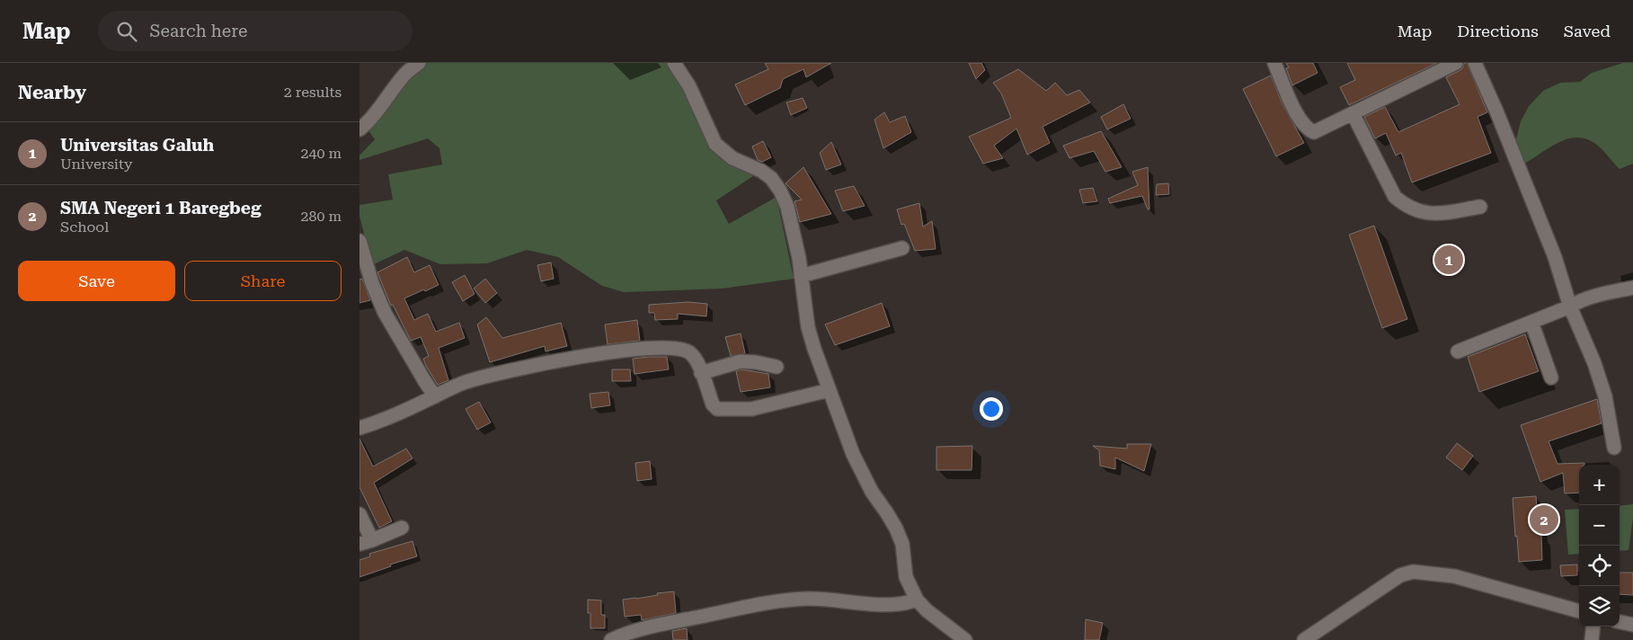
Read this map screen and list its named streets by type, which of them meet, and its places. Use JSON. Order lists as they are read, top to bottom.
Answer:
{
  "page": {
    "header": "Map",
    "search": "Search here",
    "nav": ["Map", "Directions", "Saved"],
    "heading": ["Nearby", "2 results"],
    "list": [
      {
        "mark": "1",
        "name": "Universitas Galuh",
        "note": "University",
        "value": "240 m"
      },
      {
        "mark": "2",
        "name": "SMA Negeri 1 Baregbeg",
        "note": "School",
        "value": "280 m"
      }
    ],
    "pins": ["1", "2"],
    "buttons": ["Save", "Share"],
    "map_buttons": ["+", "−"]
  }
}
